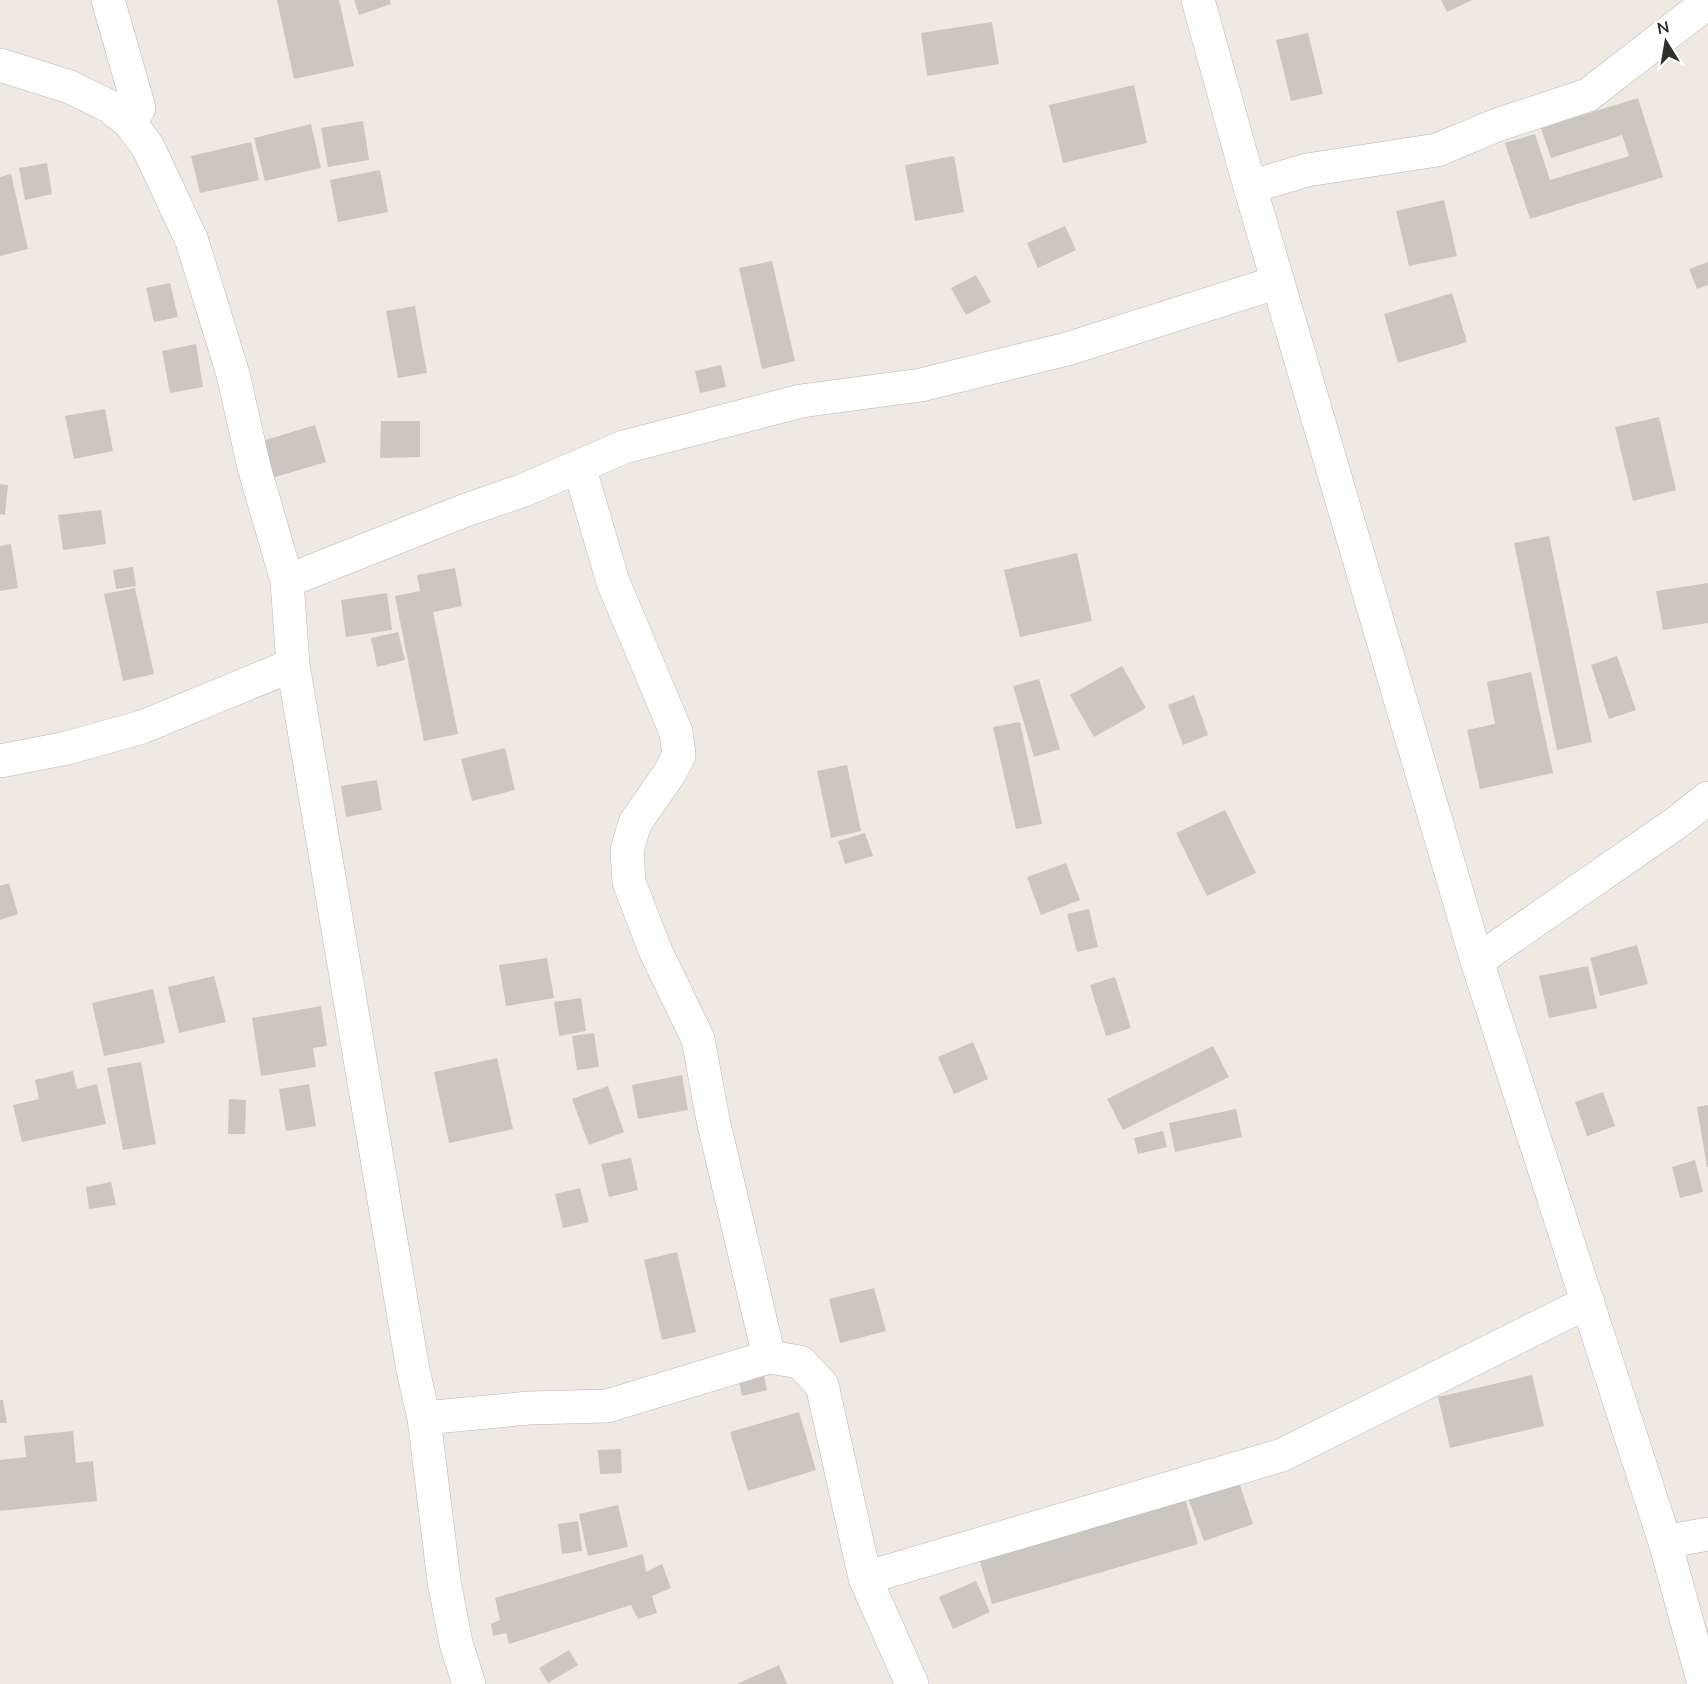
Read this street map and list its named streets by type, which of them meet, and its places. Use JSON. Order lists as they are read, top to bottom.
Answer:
{
  "north": "top"
}
